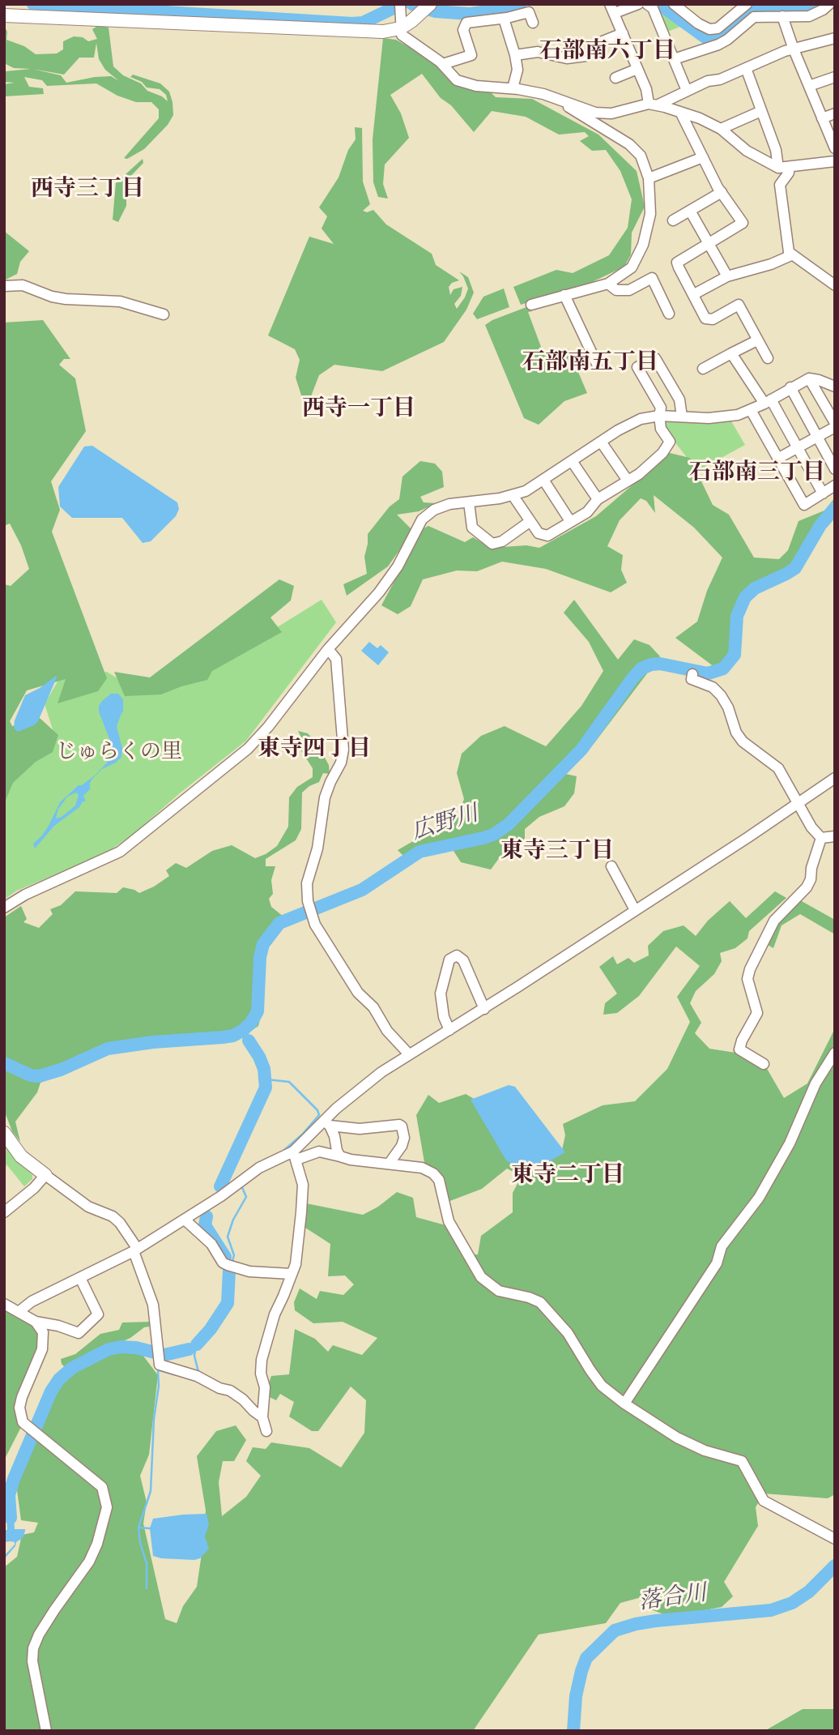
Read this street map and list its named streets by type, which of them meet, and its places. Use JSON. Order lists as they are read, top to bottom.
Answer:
{
  "districts": [
    "石部南六丁目",
    "西寺三丁目",
    "石部南五丁目",
    "西寺一丁目",
    "石部南三丁目",
    "東寺四丁目",
    "東寺三丁目",
    "東寺二丁目"
  ],
  "water": ["広野川", "落合川"],
  "parks": ["じゅらくの里"]
}
